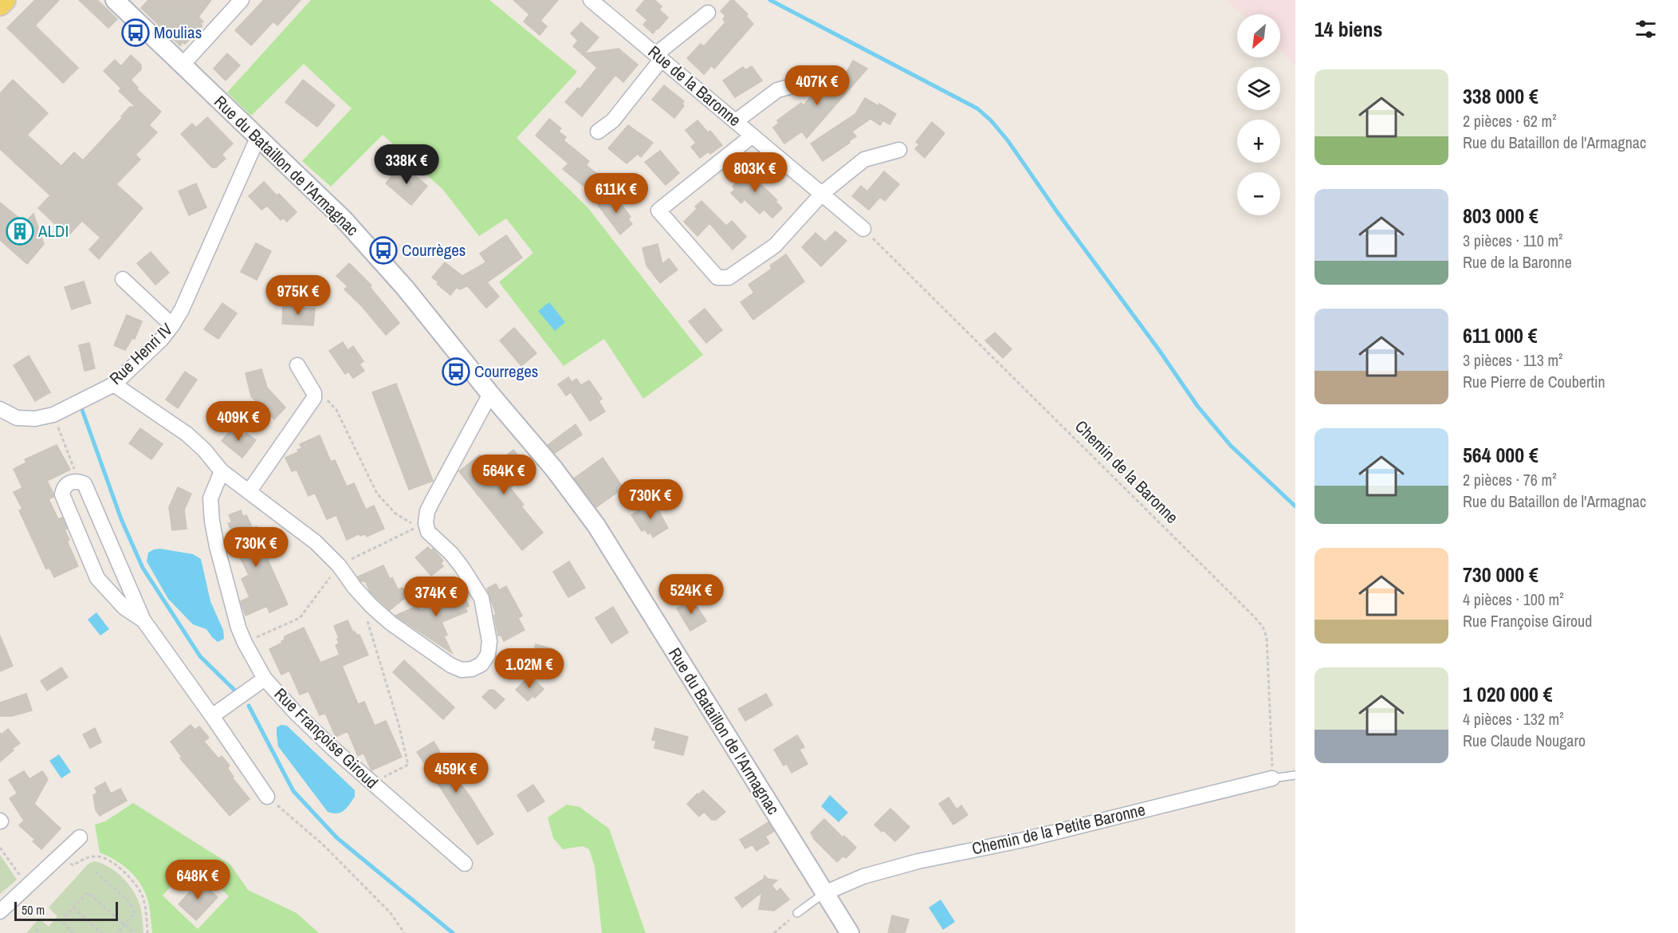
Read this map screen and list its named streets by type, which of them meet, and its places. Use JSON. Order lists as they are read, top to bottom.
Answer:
{
  "streets": {
    "street": [
      "Rue de la Baronne",
      "Rue du Bataillon de l'Armagnac",
      "Rue Henri IV",
      "Rue Françoise Giroud",
      "Chemin de la Petite Baronne"
    ],
    "path": ["Chemin de la Baronne"]
  },
  "crossings": [
    ["Rue de la Baronne", "Chemin de la Baronne"],
    ["Rue du Bataillon de l'Armagnac", "Rue Henri IV"],
    ["Rue du Bataillon de l'Armagnac", "Chemin de la Petite Baronne"],
    ["Chemin de la Baronne", "Chemin de la Petite Baronne"]
  ],
  "places": {
    "bus stop": ["Moulias", "Courrèges", "Courreges"],
    "building": ["ALDI"]
  },
  "scale_bar": "50 m",
  "north": "bottom left",
  "page": {
    "heading": "14 biens",
    "map_buttons": ["+", "−"],
    "list": [
      {
        "name": "338 000 €",
        "note": "2 pièces · 62 m² · Rue du Bataillon de l'Armagnac"
      },
      {
        "name": "803 000 €",
        "note": "3 pièces · 110 m² · Rue de la Baronne"
      },
      {
        "name": "611 000 €",
        "note": "3 pièces · 113 m² · Rue Pierre de Coubertin"
      },
      {
        "name": "564 000 €",
        "note": "2 pièces · 76 m² · Rue du Bataillon de l'Armagnac"
      },
      {
        "name": "730 000 €",
        "note": "4 pièces · 100 m² · Rue Françoise Giroud"
      },
      {
        "name": "1 020 000 €",
        "note": "4 pièces · 132 m² · Rue Claude Nougaro"
      }
    ],
    "price": [
      "407K €",
      "338K €",
      "803K €",
      "611K €",
      "975K €",
      "409K €",
      "564K €",
      "730K €",
      "730K €",
      "524K €",
      "374K €",
      "1.02M €",
      "459K €",
      "648K €"
    ],
    "scale": "50 m"
  }
}
